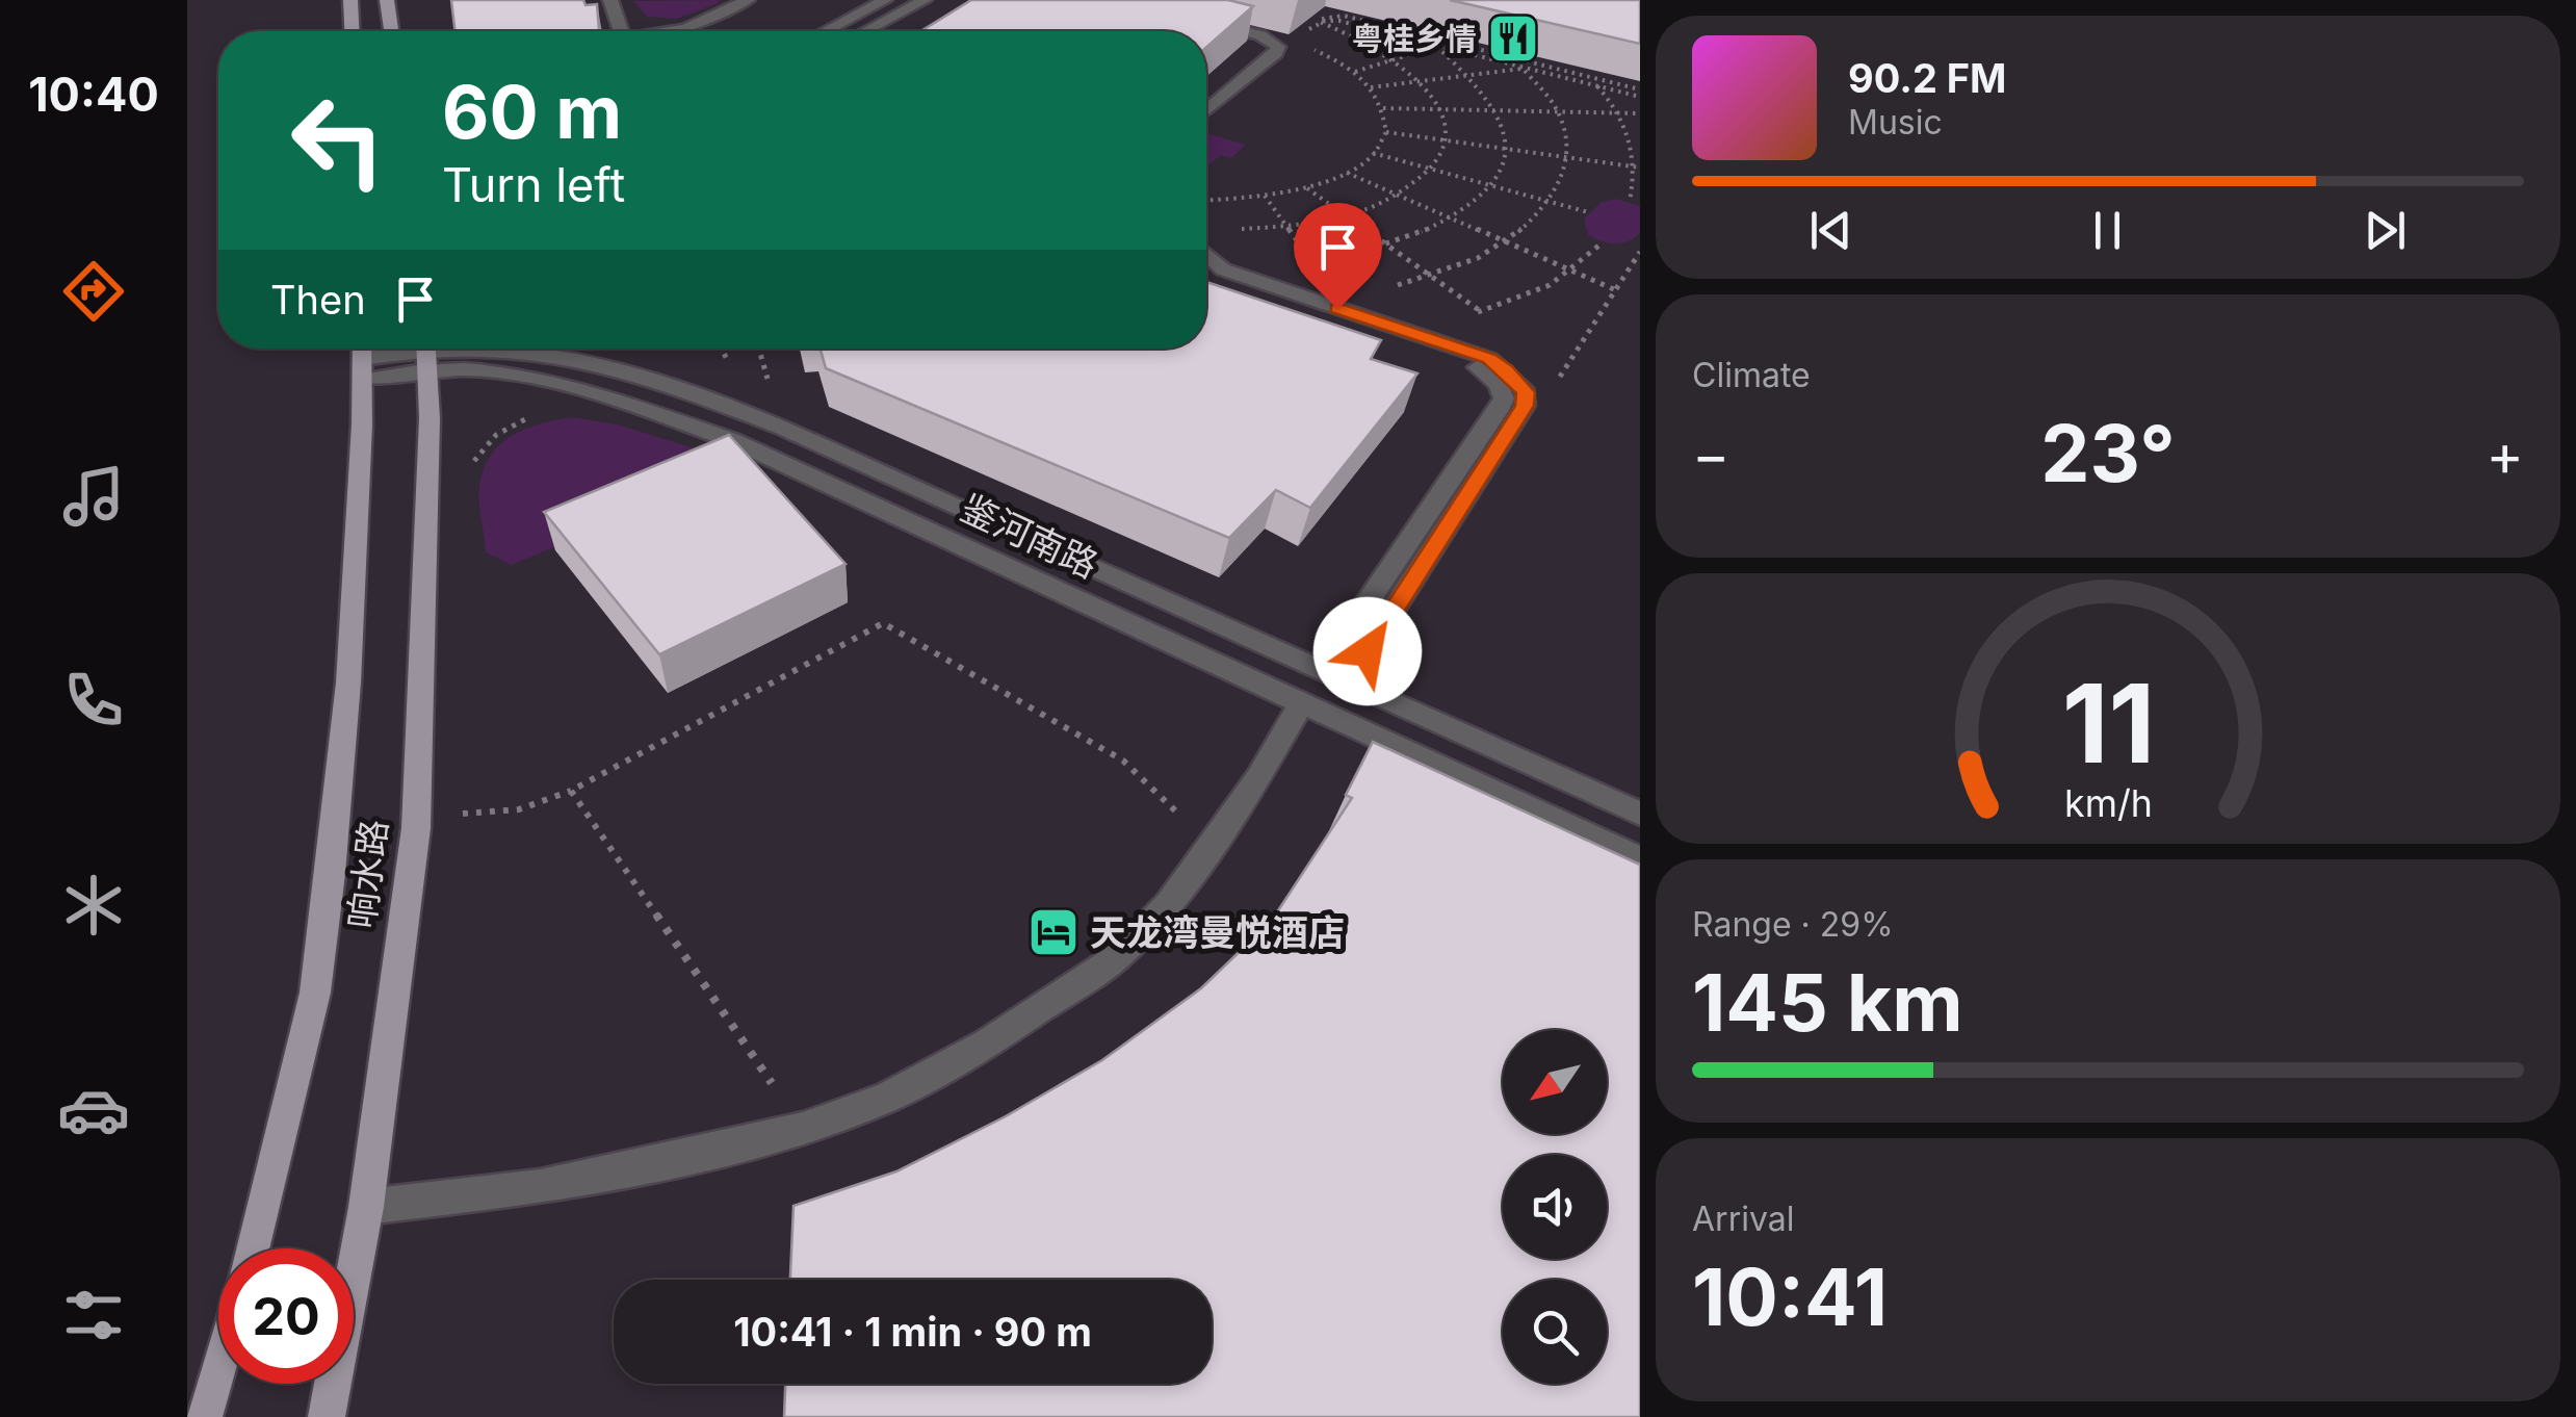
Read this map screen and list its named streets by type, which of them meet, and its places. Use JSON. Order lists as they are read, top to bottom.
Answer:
{
  "streets": {
    "main road": ["响水路"],
    "street": ["鉴河南路"]
  },
  "crossings": [
    ["鉴河南路", "响水路"]
  ],
  "places": {
    "restaurant": ["粤桂乡情"],
    "hotel": ["天龙湾曼悦酒店"]
  },
  "north": "bottom left",
  "page": {
    "tabs": "10:40",
    "turn": ["60 m", "Turn left"],
    "song": ["90.2 FM", "Music"],
    "then": "Then",
    "tile": [
      "Climate",
      ["Range · 29%", "145 km"],
      ["Arrival", "10:41"]
    ],
    "heat": ["−", "23°", "+"],
    "limit": "20",
    "trip": "10:41 · 1 min · 90 m",
    "gauge": ["11", "km/h"]
  }
}
